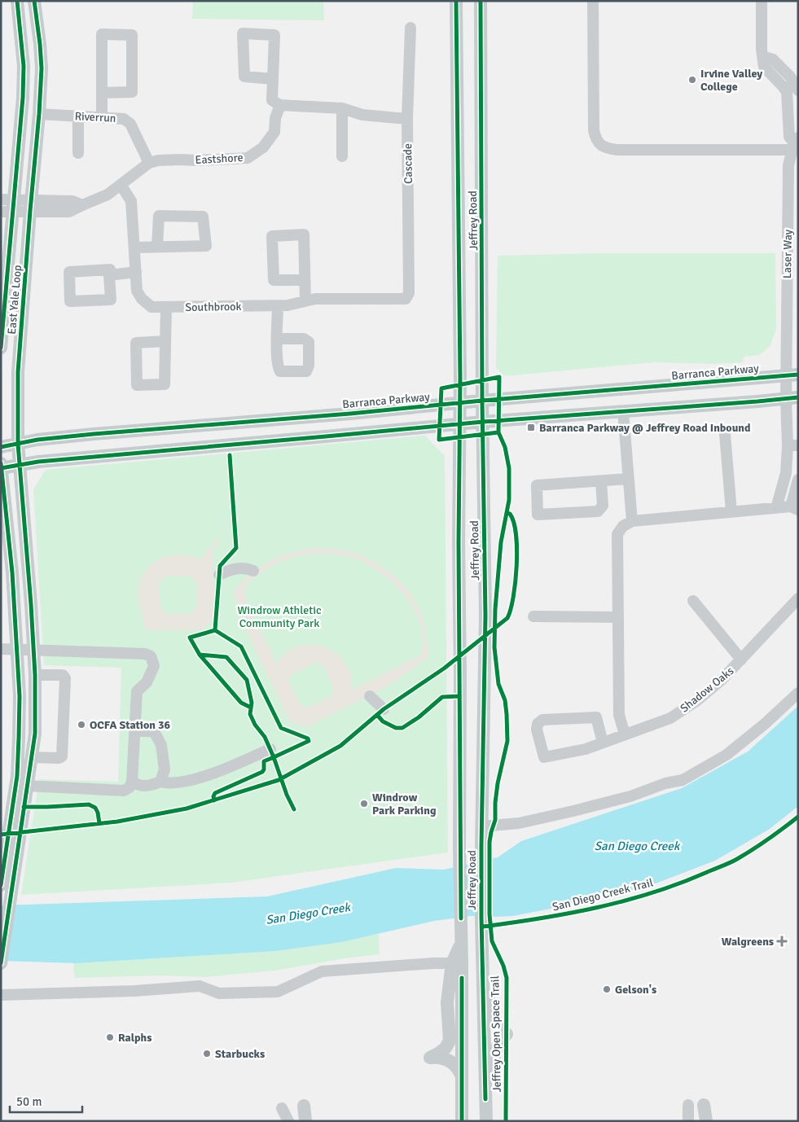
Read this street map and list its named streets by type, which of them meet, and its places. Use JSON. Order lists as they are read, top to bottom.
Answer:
{
  "streets": {
    "main road": ["Jeffrey Road", "East Yale Loop", "Barranca Parkway"],
    "street": [
      "Riverrun",
      "Eastshore",
      "Cascade",
      "Laser Way",
      "Southbrook",
      "Shadow Oaks"
    ],
    "cycle path": ["San Diego Creek Trail", "Jeffrey Open Space Trail"]
  },
  "crossings": [
    ["Riverrun", "Eastshore"],
    ["Riverrun", "East Yale Loop"],
    ["Cascade", "Southbrook"],
    ["Jeffrey Road", "Barranca Parkway"],
    ["Laser Way", "Barranca Parkway"],
    ["East Yale Loop", "Barranca Parkway"]
  ],
  "water": ["San Diego Creek"],
  "parks": ["Windrow Athletic Community Park"],
  "places": {
    "other": [
      "Irvine Valley College",
      "OCFA Station 36",
      "Windrow Park Parking",
      "Gelson's",
      "Ralphs",
      "Starbucks"
    ],
    "transit": ["Barranca Parkway @ Jeffrey Road Inbound"],
    "health": ["Walgreens"]
  },
  "scale_bar": "50 m"
}
